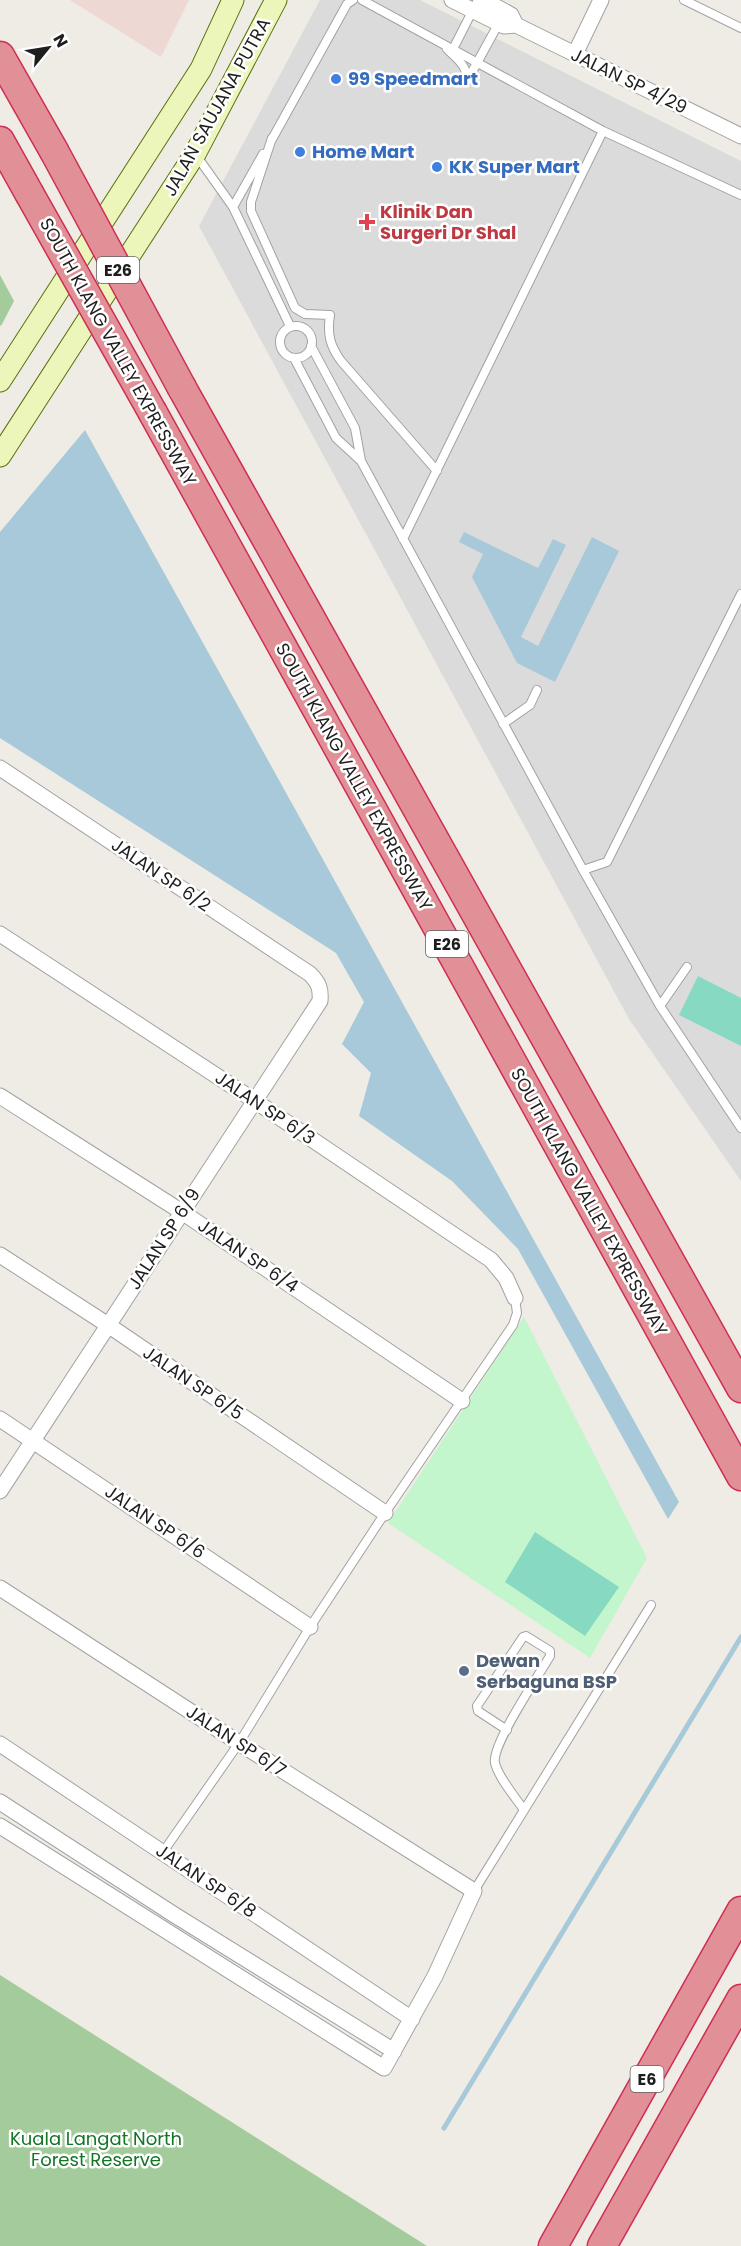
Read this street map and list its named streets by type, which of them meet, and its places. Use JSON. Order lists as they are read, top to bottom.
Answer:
{
  "streets": {
    "highway": ["E26", "SOUTH KLANG VALLEY EXPRESSWAY", "E6"],
    "main road": ["JALAN SAUJANA PUTRA"],
    "street": [
      "JALAN SP 4/29",
      "JALAN SP 6/2",
      "JALAN SP 6/3",
      "JALAN SP 6/9",
      "JALAN SP 6/4",
      "JALAN SP 6/5",
      "JALAN SP 6/6",
      "JALAN SP 6/7",
      "JALAN SP 6/8"
    ]
  },
  "crossings": [
    ["JALAN SP 6/2", "JALAN SP 6/9"],
    ["JALAN SP 6/3", "JALAN SP 6/9"],
    ["JALAN SP 6/9", "JALAN SP 6/4"],
    ["JALAN SP 6/9", "JALAN SP 6/5"],
    ["JALAN SP 6/9", "JALAN SP 6/6"]
  ],
  "parks": ["Kuala Langat North Forest Reserve"],
  "places": {
    "other": [
      "99 Speedmart",
      "Home Mart",
      "KK Super Mart",
      "Dewan Serbaguna BSP"
    ],
    "health": ["Klinik Dan Surgeri Dr Shal"]
  },
  "north": "top right"
}
